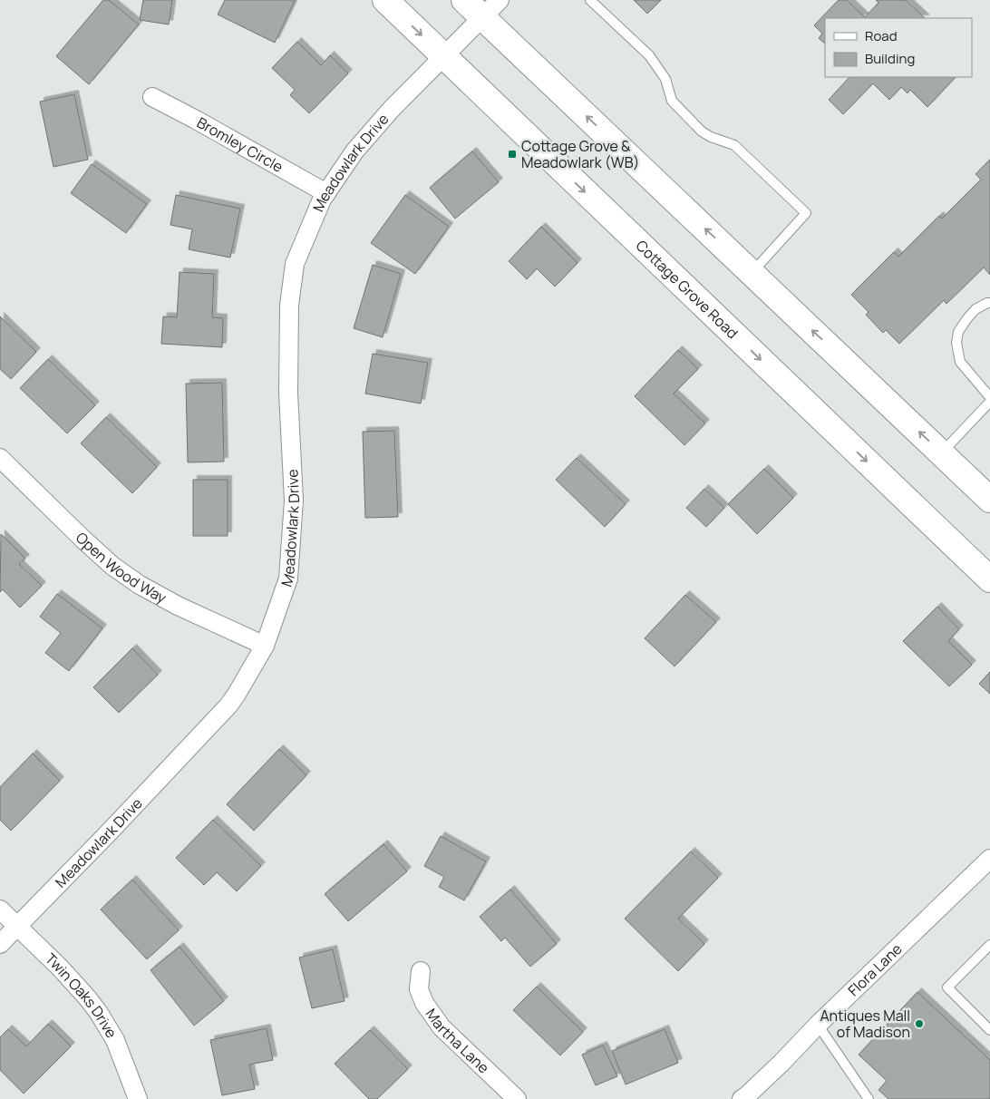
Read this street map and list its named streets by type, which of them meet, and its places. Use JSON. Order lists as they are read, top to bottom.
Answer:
{
  "streets": {
    "main road": ["Cottage Grove Road"],
    "street": [
      "Bromley Circle",
      "Meadowlark Drive",
      "Open Wood Way",
      "Flora Lane",
      "Twin Oaks Drive",
      "Martha Lane"
    ]
  },
  "crossings": [
    ["Bromley Circle", "Meadowlark Drive"],
    ["Meadowlark Drive", "Cottage Grove Road"],
    ["Meadowlark Drive", "Open Wood Way"],
    ["Meadowlark Drive", "Twin Oaks Drive"]
  ],
  "places": {
    "transit": ["Cottage Grove & Meadowlark (WB)"],
    "other": ["Antiques Mall of Madison"]
  },
  "legend": ["Road", "Building"]
}
